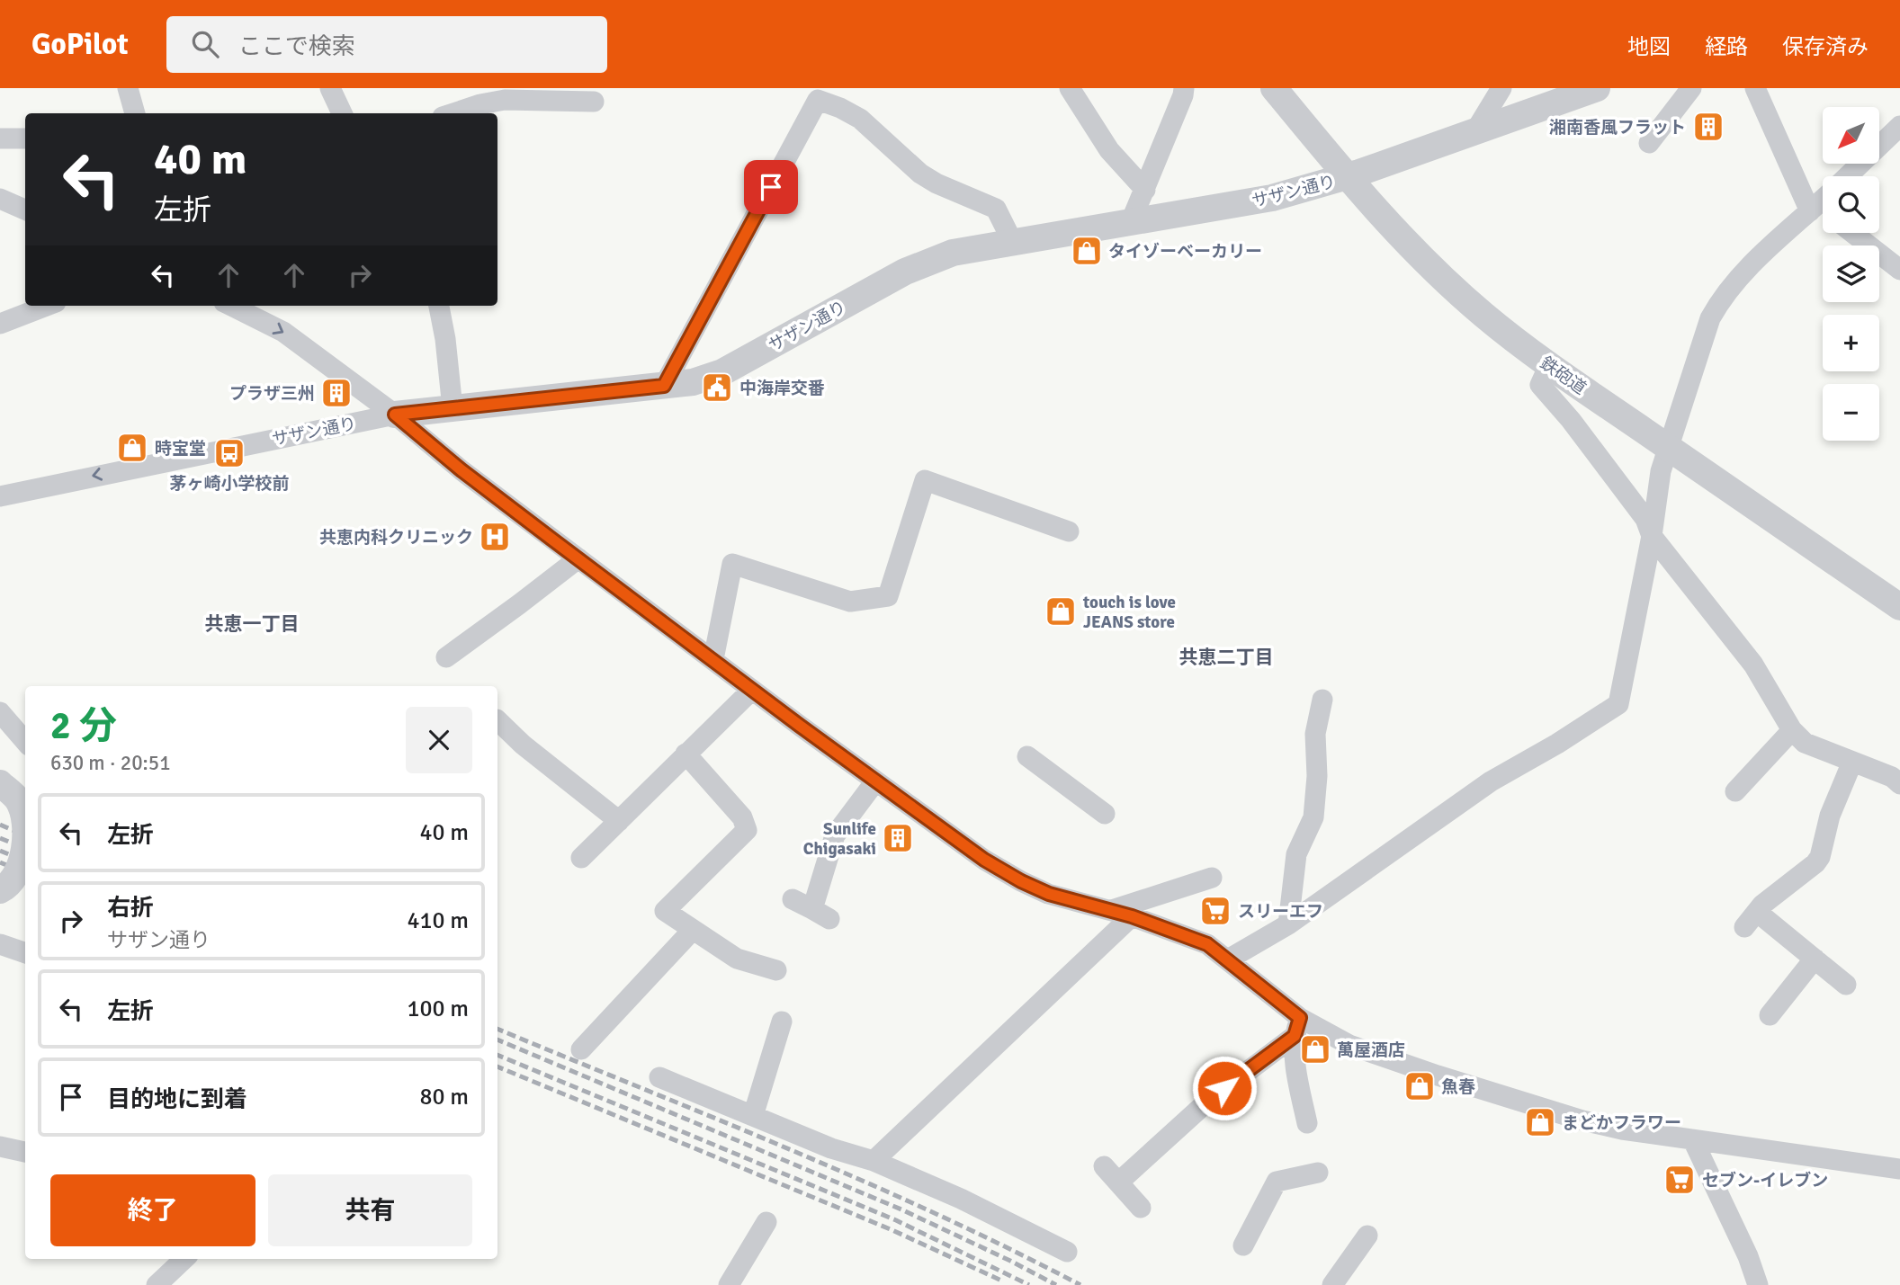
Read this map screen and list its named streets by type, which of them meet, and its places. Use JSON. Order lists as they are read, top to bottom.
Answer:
{
  "streets": {
    "street": ["サザン通り", "鉄砲道"]
  },
  "crossings": [
    ["サザン通り", "鉄砲道"]
  ],
  "districts": ["共恵一丁目", "共恵二丁目"],
  "places": {
    "building": ["湘南香風フラット", "プラザ三州", "Sunlife Chigasaki"],
    "shop": [
      "タイゾーベーカリー",
      "時宝堂",
      "touch is love JEANS store",
      "萬屋酒店",
      "魚春",
      "まどかフラワー"
    ],
    "public building": ["中海岸交番"],
    "bus stop": ["茅ヶ崎小学校前"],
    "hospital": ["共恵内科クリニック"],
    "supermarket": ["スリーエフ", "セブン-イレブン"]
  },
  "north": "bottom left",
  "page": {
    "header": "GoPilot",
    "search": "ここで検索",
    "nav": ["地図", "経路", "保存済み"],
    "map_buttons": ["+", "−"],
    "turn": ["40 m", "左折"],
    "heading": ["2 分", "630 m · 20:51"],
    "list": [
      {
        "name": "左折",
        "value": "40 m"
      },
      {
        "name": "右折",
        "note": "サザン通り",
        "value": "410 m"
      },
      {
        "name": "左折",
        "value": "100 m"
      },
      {
        "name": "目的地に到着",
        "value": "80 m"
      }
    ],
    "buttons": ["終了", "共有"]
  }
}
